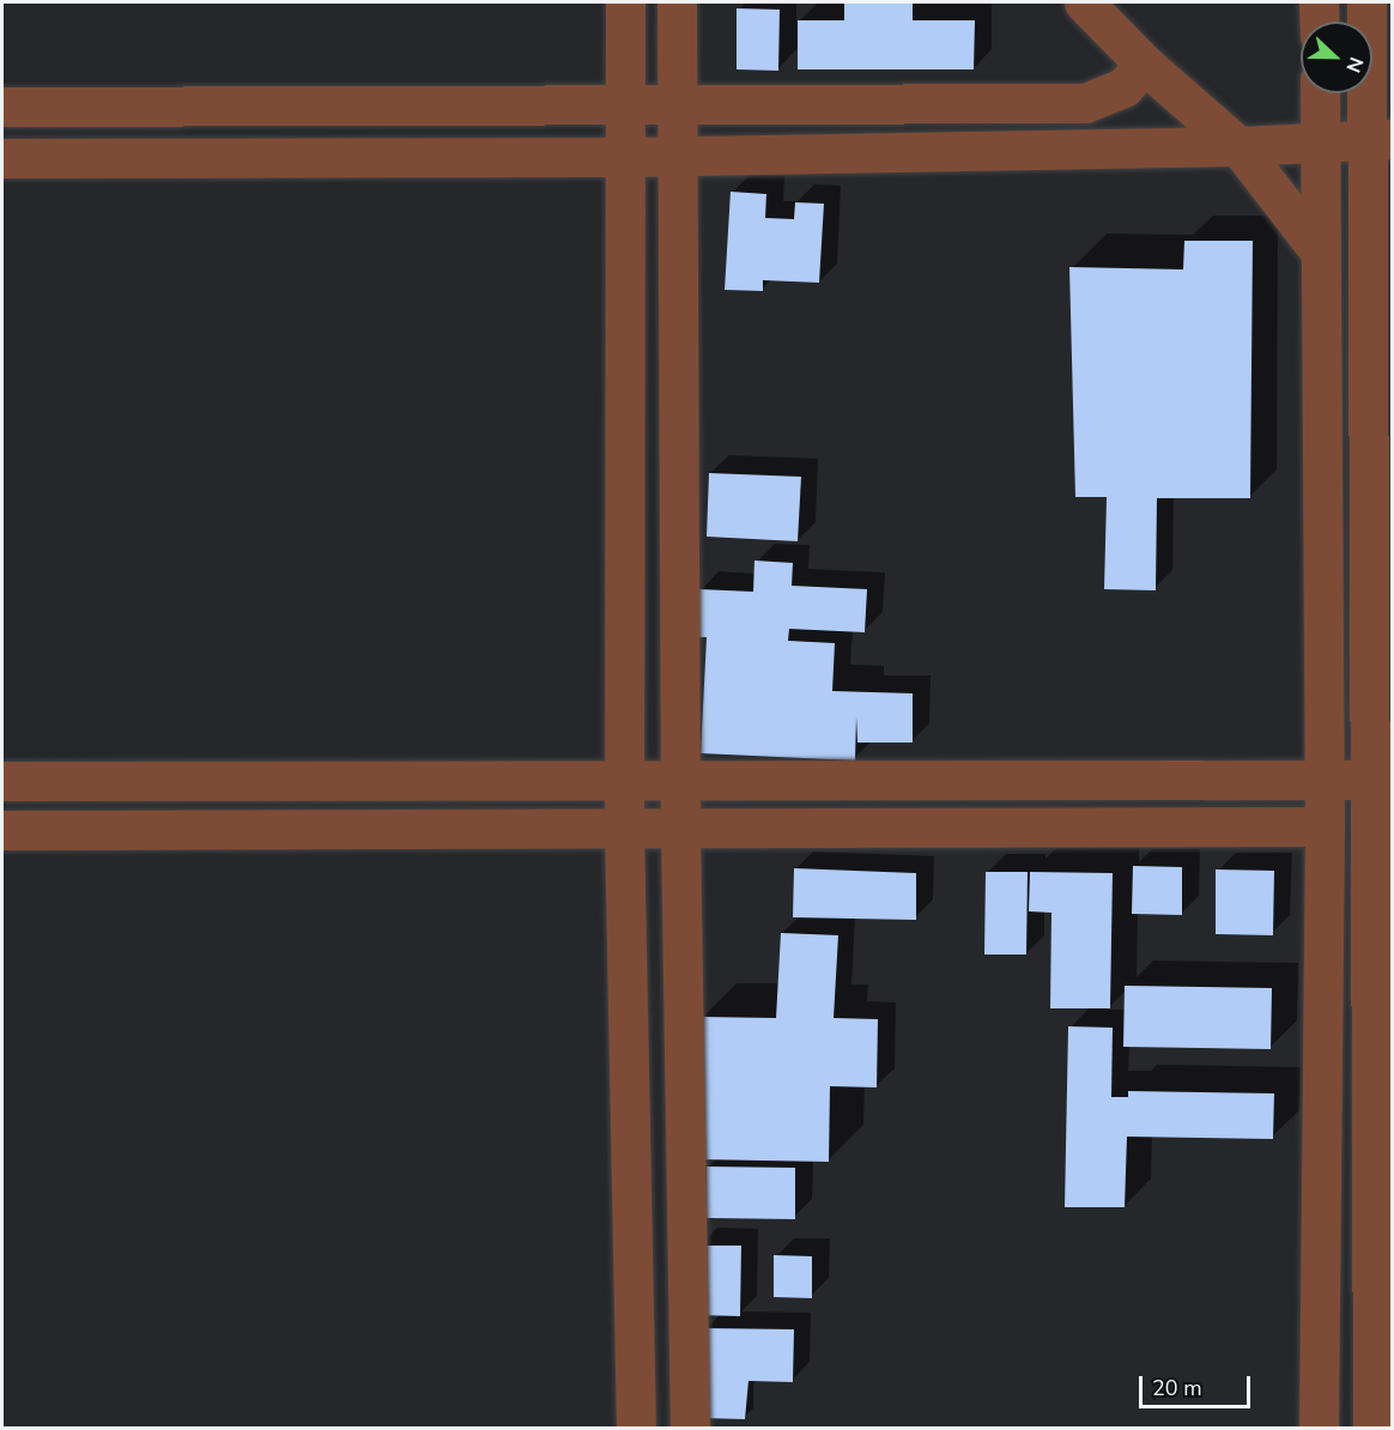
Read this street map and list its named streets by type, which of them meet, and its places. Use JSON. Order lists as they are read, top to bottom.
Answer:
{
  "scale_bar": "20 m",
  "north": "right"
}
